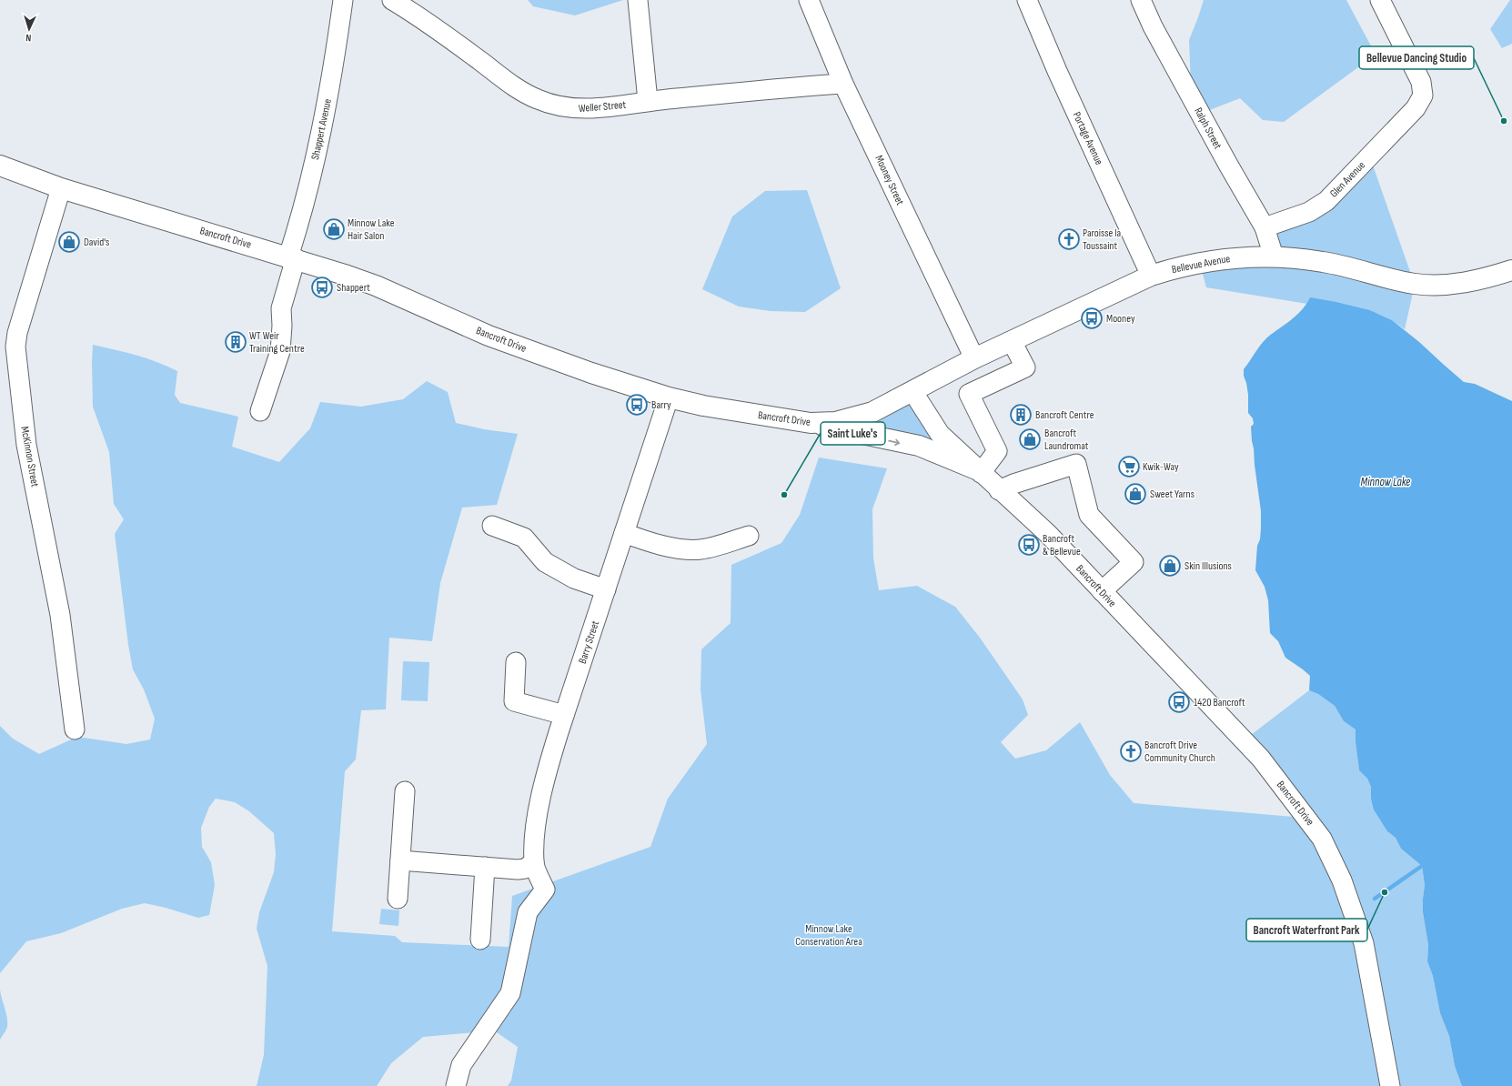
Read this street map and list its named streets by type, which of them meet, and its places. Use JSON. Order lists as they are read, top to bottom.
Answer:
{
  "streets": {
    "main road": ["Bancroft Drive", "Bellevue Avenue"],
    "street": [
      "Weller Street",
      "Ralph Street",
      "Shappert Avenue",
      "Portage Avenue",
      "Glen Avenue",
      "Mooney Street",
      "McKinnon Street",
      "Barry Street"
    ]
  },
  "crossings": [
    ["Weller Street", "Mooney Street"],
    ["Ralph Street", "Glen Avenue"],
    ["Ralph Street", "Bellevue Avenue"],
    ["Shappert Avenue", "Bancroft Drive"],
    ["Portage Avenue", "Bellevue Avenue"],
    ["Mooney Street", "Bellevue Avenue"],
    ["Bancroft Drive", "Bellevue Avenue"],
    ["Bancroft Drive", "McKinnon Street"],
    ["Bancroft Drive", "Barry Street"]
  ],
  "water": ["Minnow Lake"],
  "parks": ["Minnow Lake Conservation Area"],
  "places": {
    "other": ["Bellevue Dancing Studio", "Saint Luke's", "Bancroft Waterfront Park"],
    "shop": [
      "Minnow Lake Hair Salon",
      "David's",
      "Bancroft Laundromat",
      "Sweet Yarns",
      "Skin Illusions"
    ],
    "church": ["Paroisse la Toussaint", "Bancroft Drive Community Church"],
    "bus stop": [
      "Shappert",
      "Mooney",
      "Barry",
      "Bancroft & Bellevue",
      "1420 Bancroft"
    ],
    "building": ["WT Weir Training Centre", "Bancroft Centre"],
    "supermarket": ["Kwik-Way"]
  },
  "north": "bottom"
}
